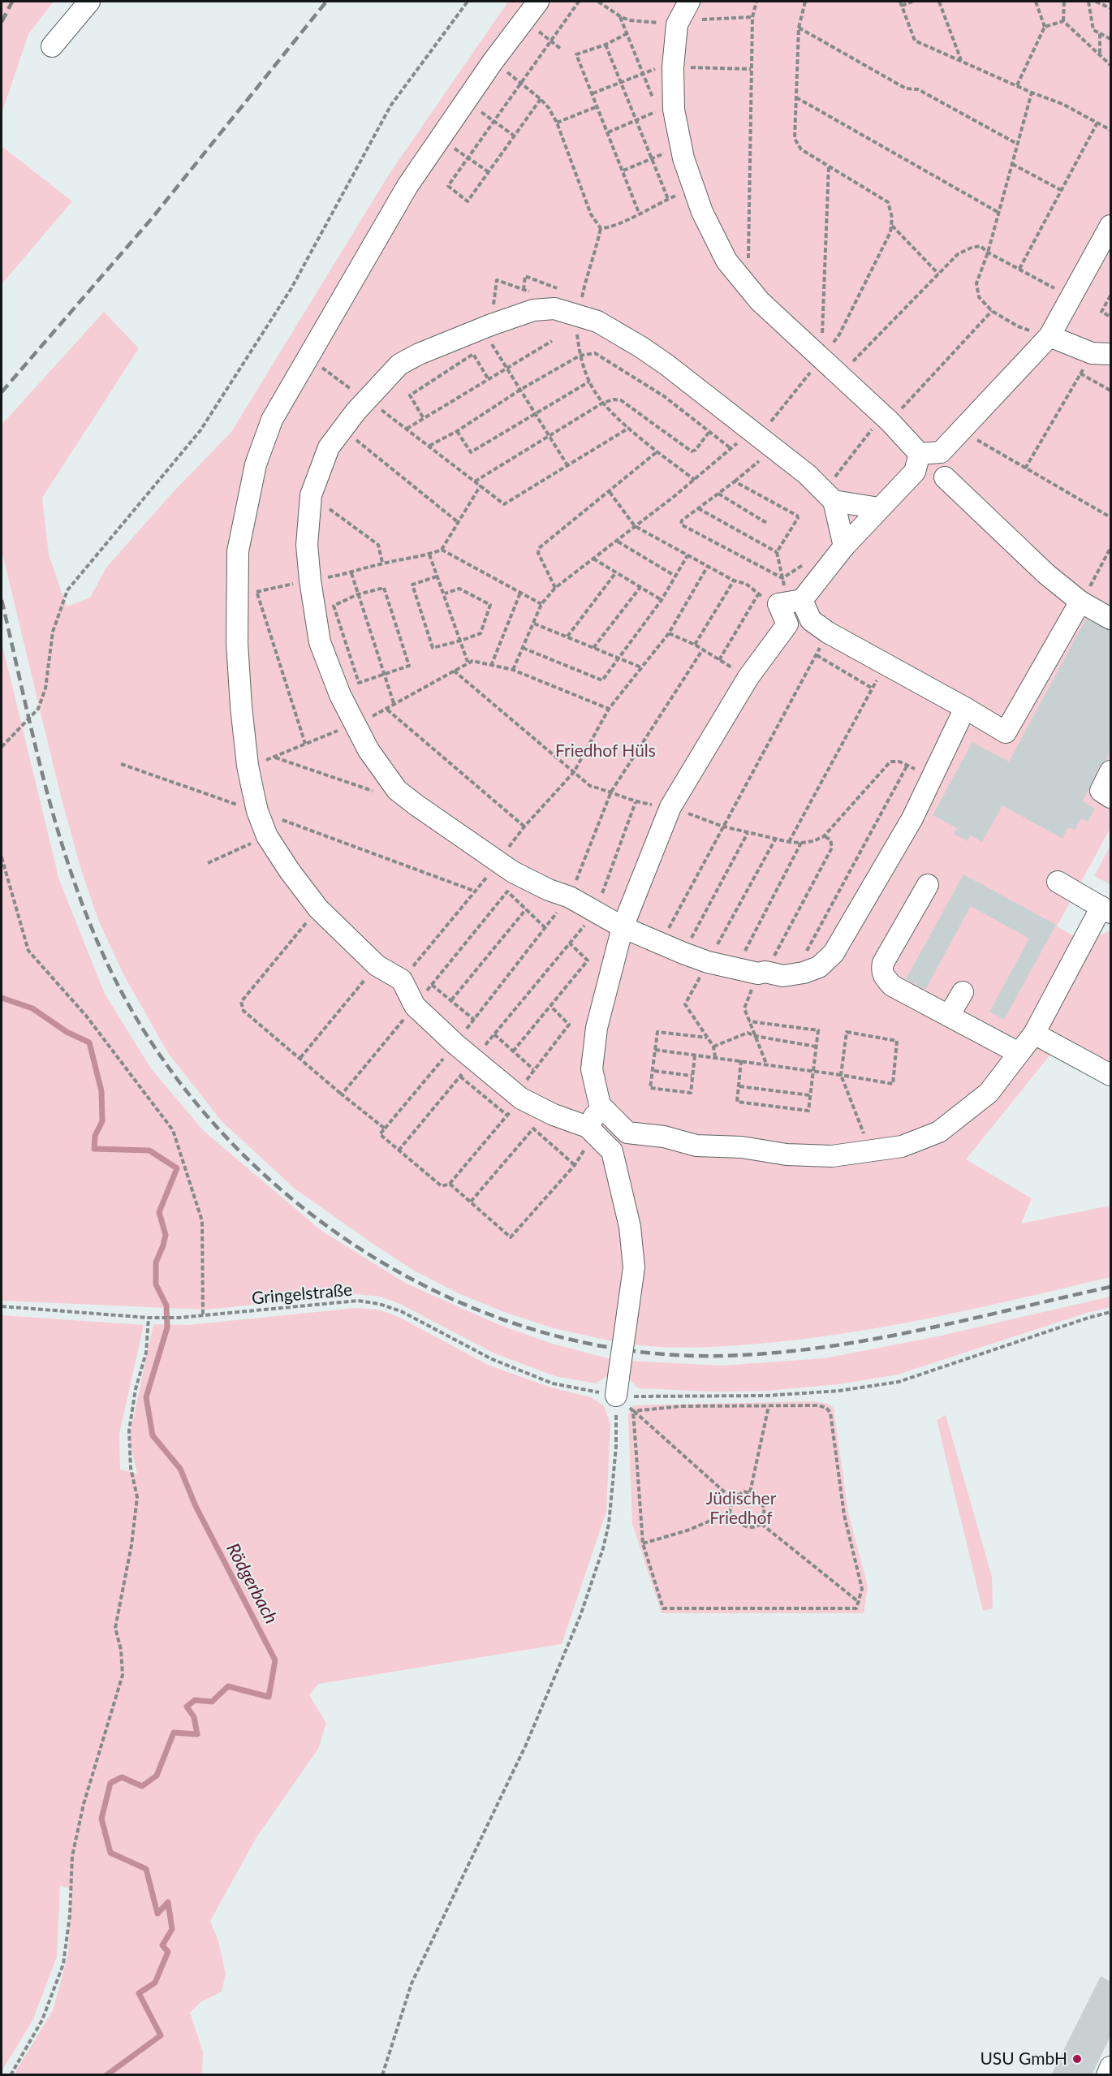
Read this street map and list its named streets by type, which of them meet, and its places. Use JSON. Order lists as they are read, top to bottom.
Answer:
{
  "streets": {
    "path": ["Gringelstraße"]
  },
  "water": ["Rödgerbach"],
  "parks": ["Friedhof Hüls", "Jüdischer Friedhof"],
  "places": ["USU GmbH"]
}
